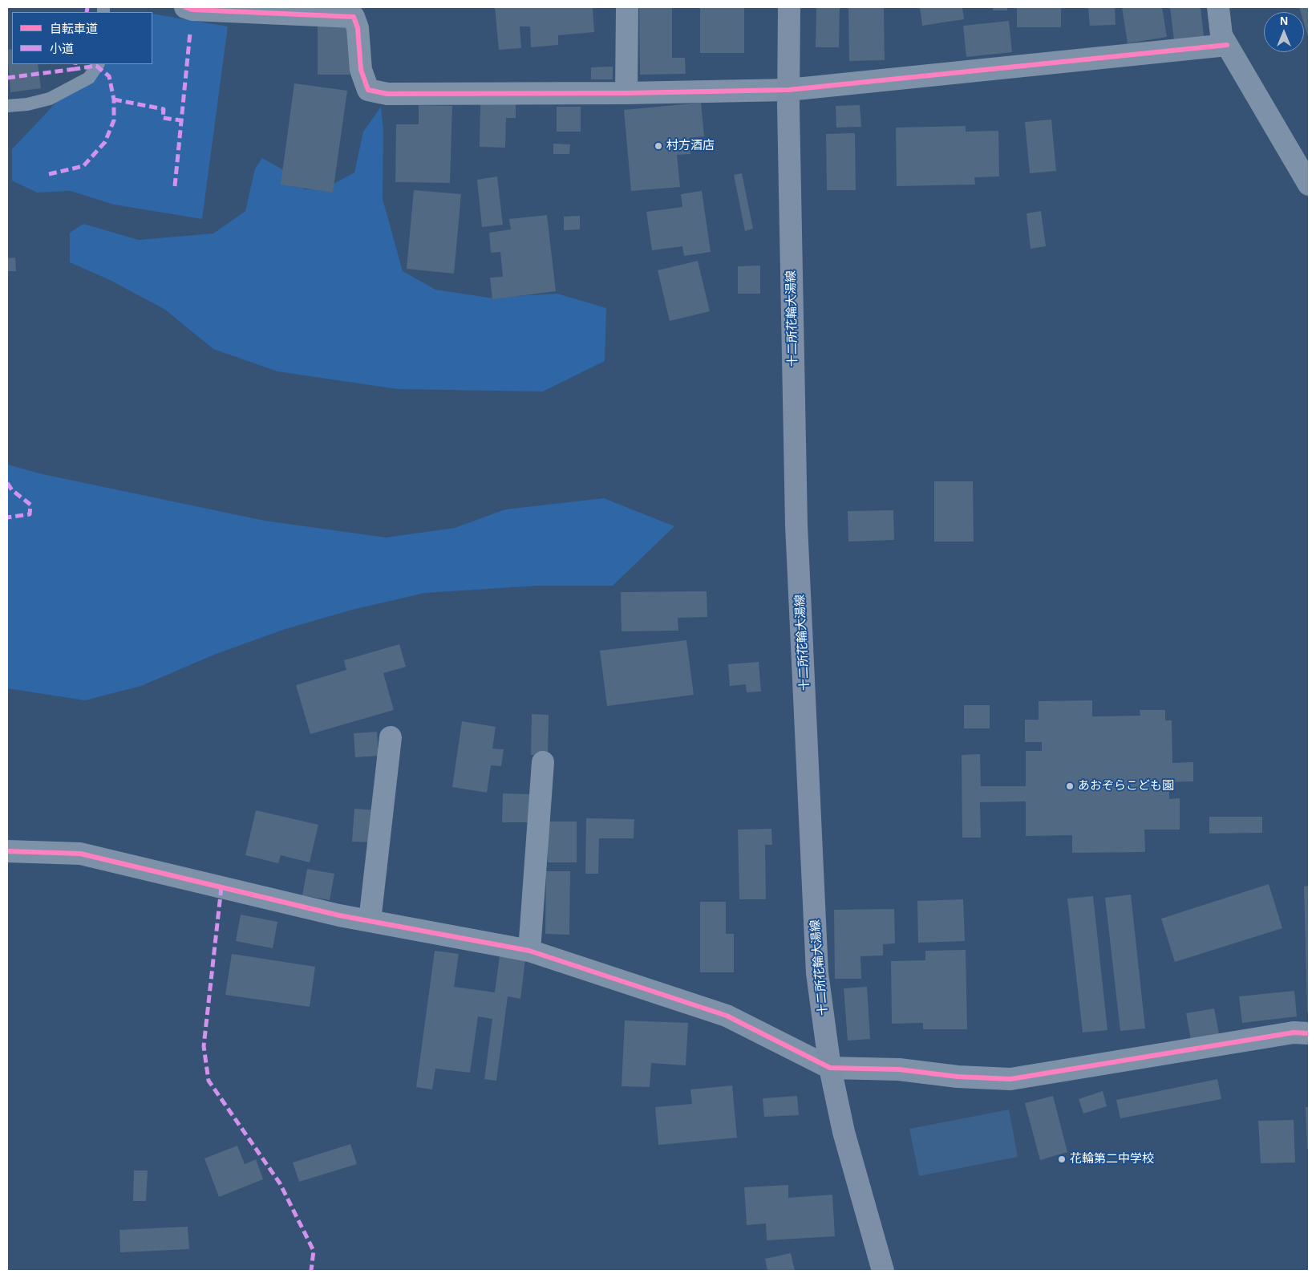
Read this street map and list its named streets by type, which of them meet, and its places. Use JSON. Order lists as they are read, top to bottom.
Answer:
{
  "streets": {
    "main road": ["十二所花輪大湯線"]
  },
  "places": ["村方酒店", "あおぞらこども園", "花輪第二中学校"],
  "legend": ["自転車道", "小道"],
  "north": "top"
}
